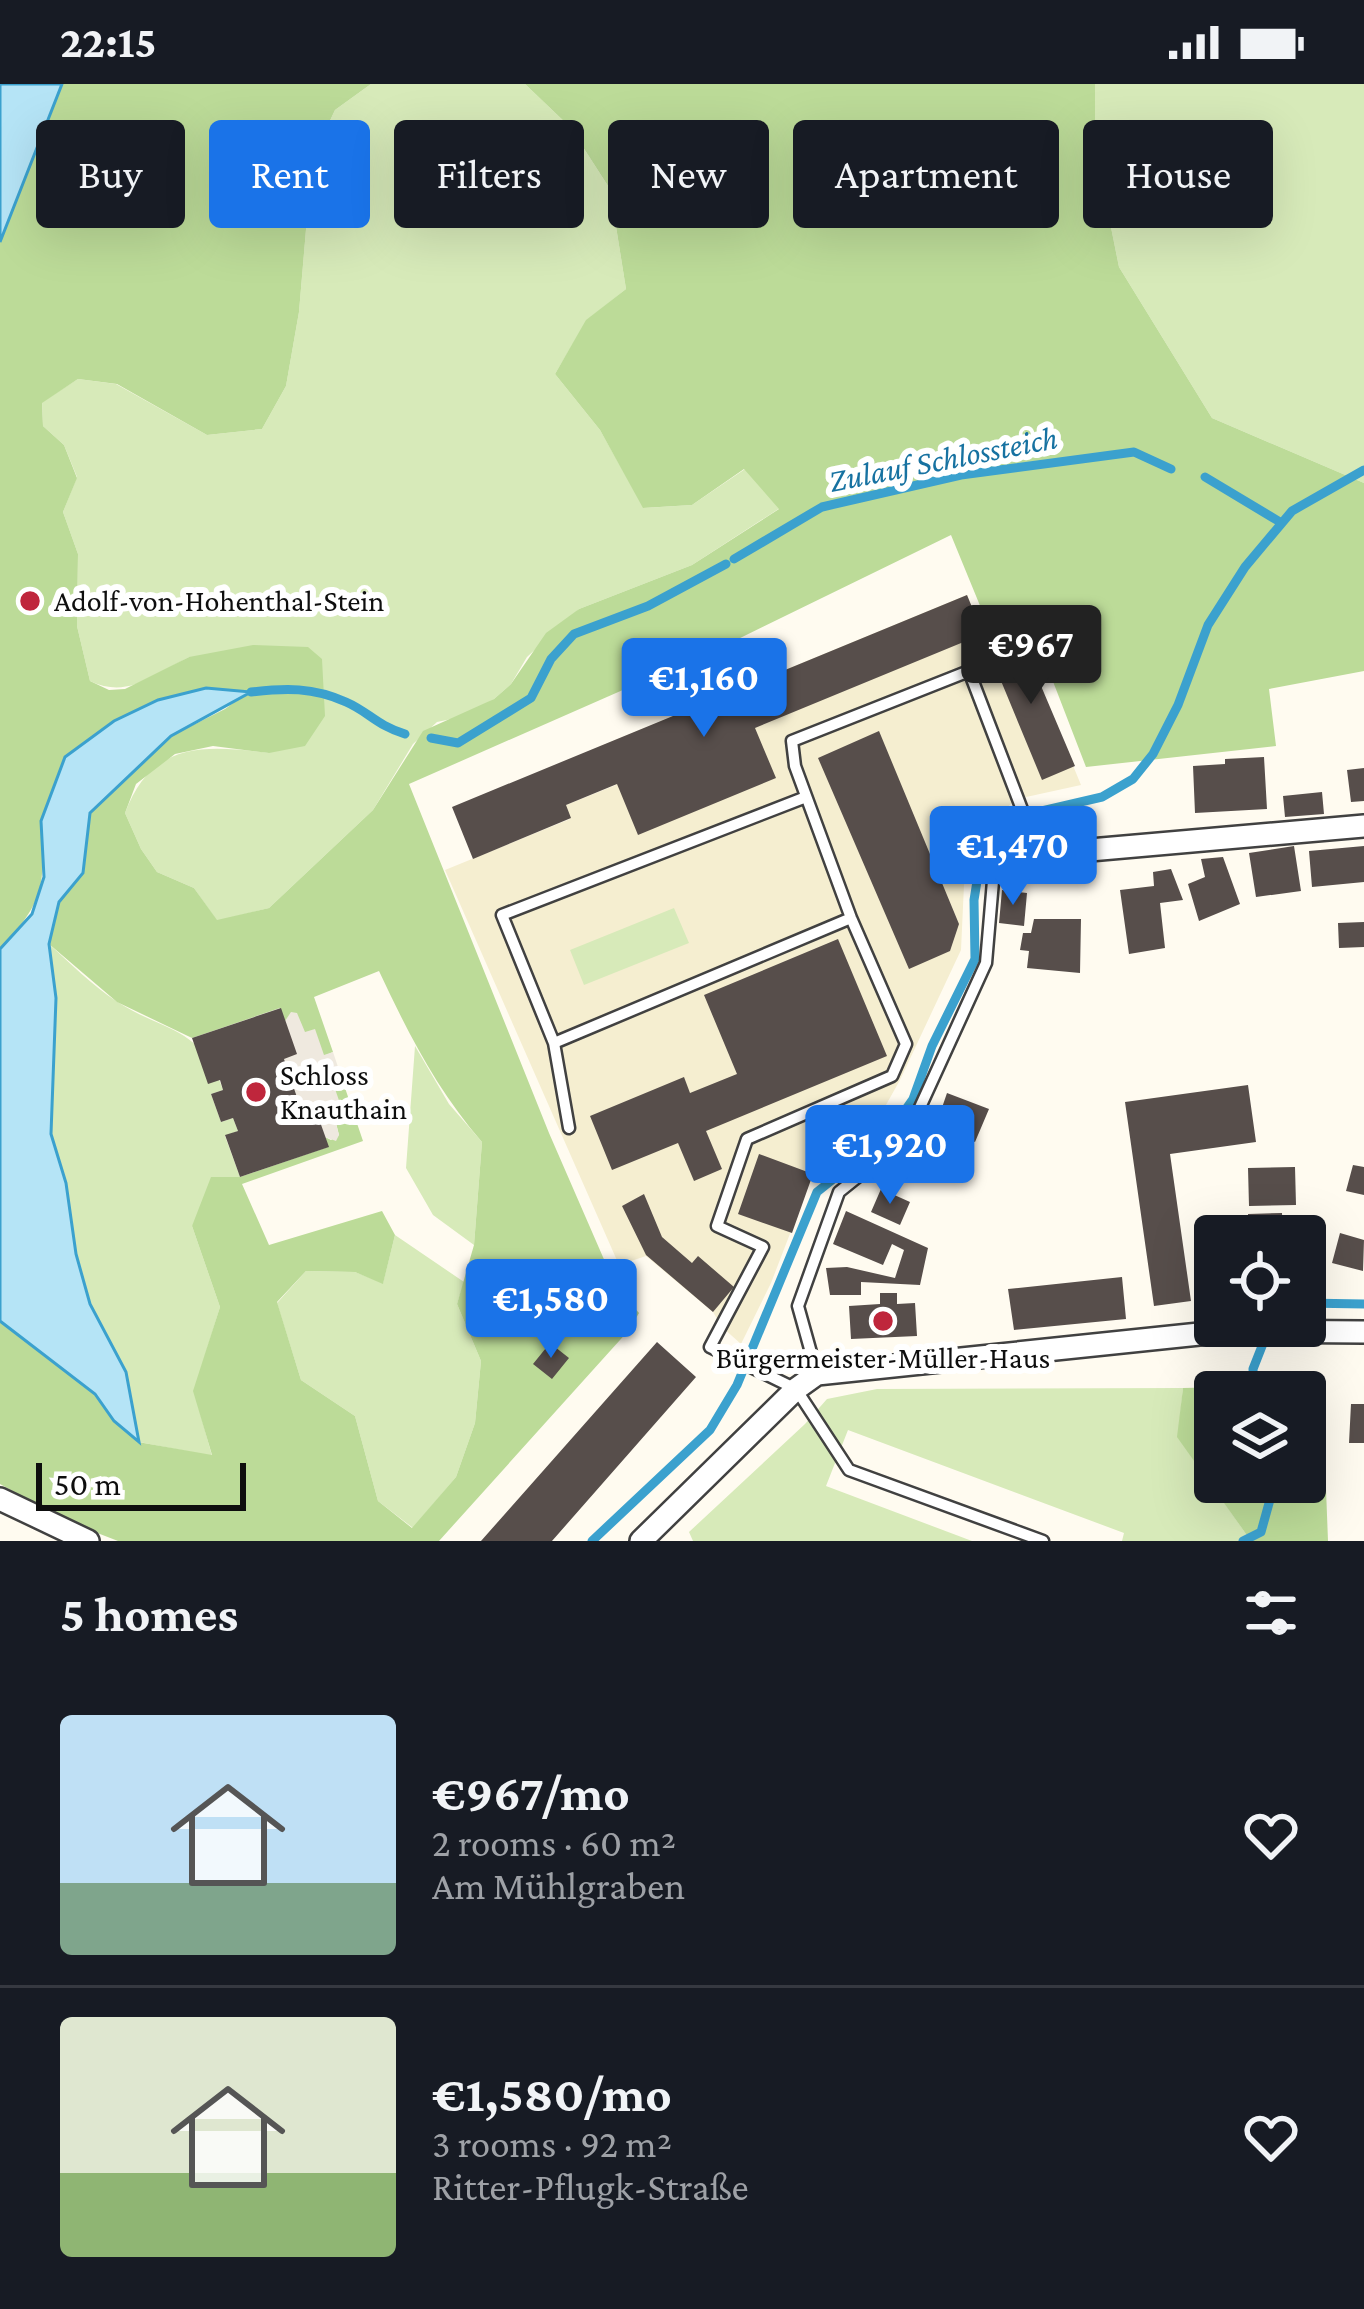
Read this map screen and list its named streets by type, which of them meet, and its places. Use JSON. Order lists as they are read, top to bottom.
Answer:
{
  "water": ["Zulauf Schlossteich"],
  "places": ["Adolf-von-Hohenthal-Stein", "Schloss Knauthain", "Bürgermeister-Müller-Haus"],
  "scale_bar": "50 m",
  "page": {
    "status": "22:15",
    "chip": [
      "Buy",
      "Rent",
      "Filters",
      "New",
      "Apartment",
      "House"
    ],
    "price": [
      "€967",
      "€1,160",
      "€1,470",
      "€1,920",
      "€1,580"
    ],
    "scale": "50 m",
    "heading": "5 homes",
    "list": [
      {
        "name": "€967/mo",
        "note": "2 rooms · 60 m² · Am Mühlgraben"
      },
      {
        "name": "€1,580/mo",
        "note": "3 rooms · 92 m² · Ritter-Pflugk-Straße"
      }
    ]
  }
}
